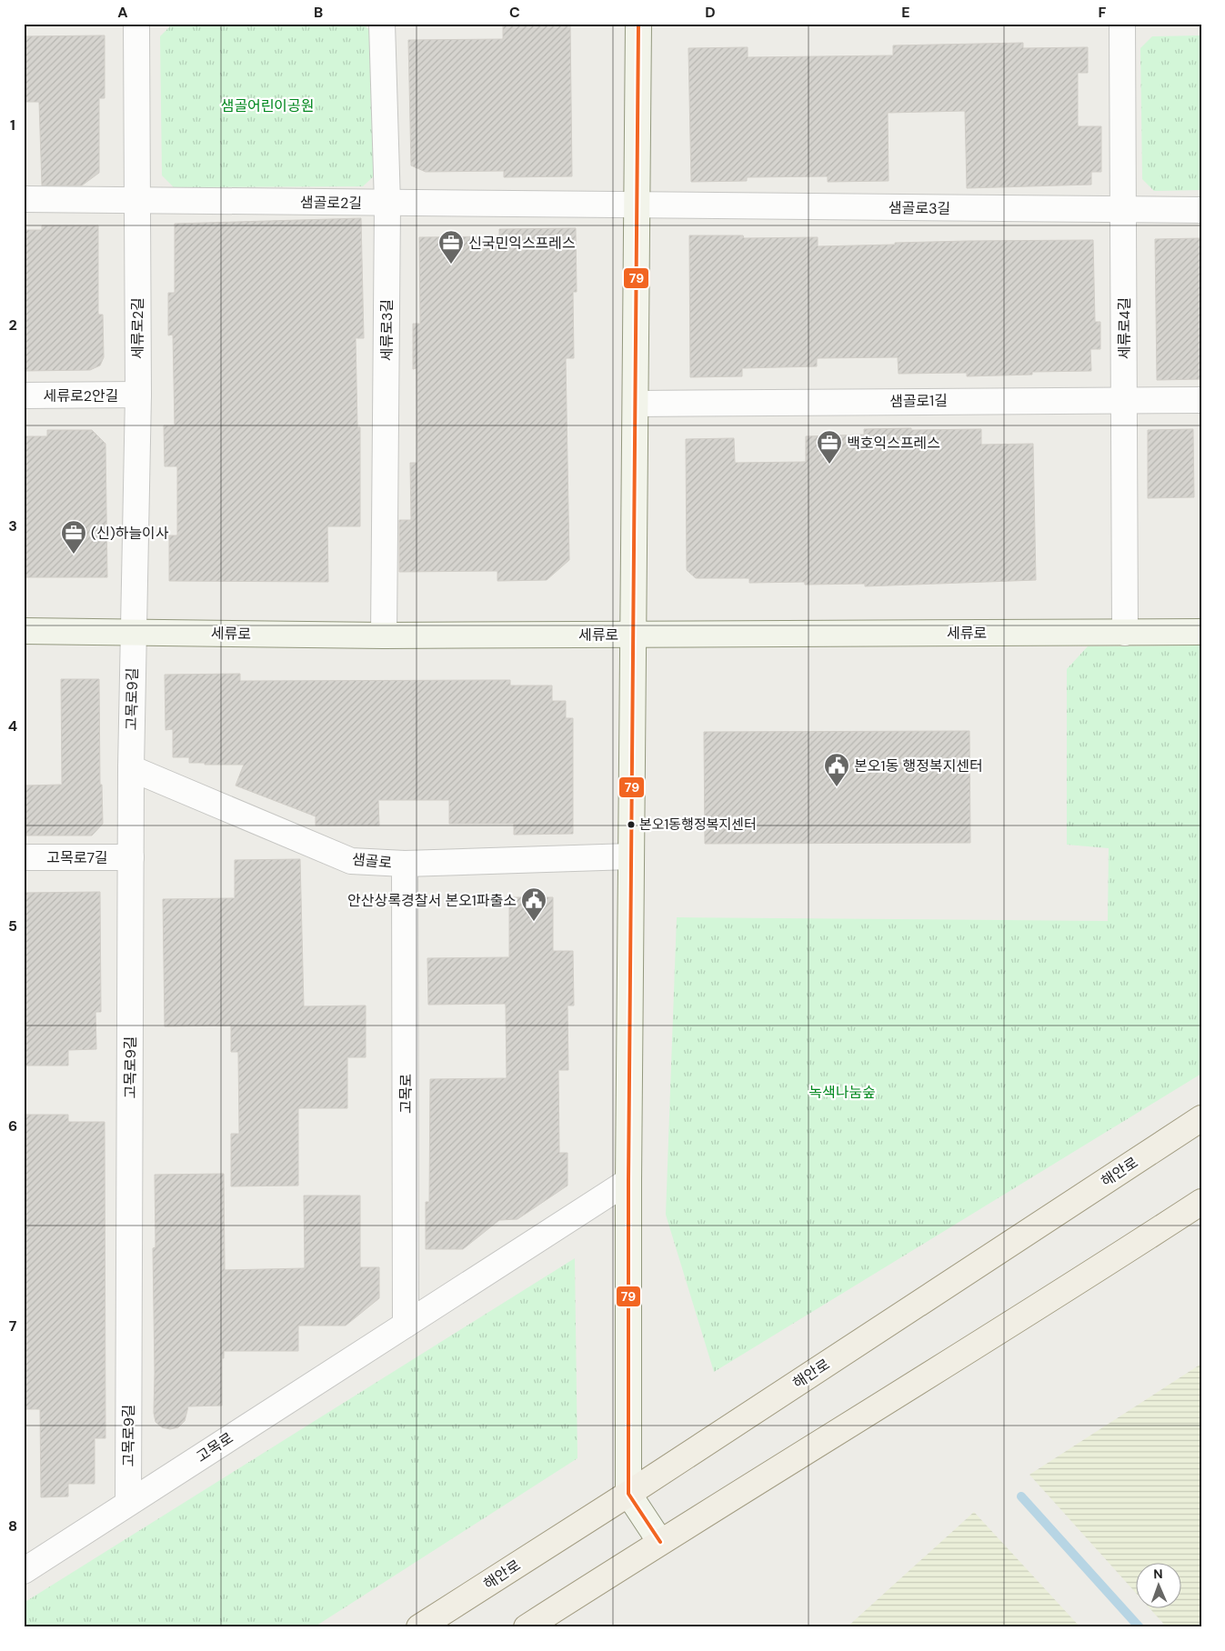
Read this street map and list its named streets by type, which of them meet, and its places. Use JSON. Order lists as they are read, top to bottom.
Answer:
{
  "streets": {
    "main road": ["해안로"],
    "street": [
      "샘골로2길",
      "샘골로3길",
      "세류로2길",
      "세류로4길",
      "세류로3길",
      "세류로2안길",
      "샘골로1길",
      "세류로",
      "고목로9길",
      "고목로7길",
      "샘골로",
      "고목로"
    ]
  },
  "crossings": [
    ["샘골로2길", "샘골로3길"],
    ["샘골로2길", "세류로2길"],
    ["샘골로2길", "세류로3길"],
    ["샘골로3길", "세류로4길"],
    ["세류로2길", "세류로2안길"],
    ["세류로2길", "세류로"],
    ["세류로2길", "고목로9길"],
    ["세류로4길", "샘골로1길"],
    ["세류로4길", "세류로"],
    ["세류로3길", "세류로"],
    ["세류로", "고목로9길"],
    ["고목로9길", "고목로7길"],
    ["고목로9길", "샘골로"],
    ["고목로9길", "고목로"],
    ["샘골로", "고목로"]
  ],
  "parks": ["샘골어린이공원", "녹색나눔숲"],
  "places": {
    "office": ["신국민익스프레스", "백호익스프레스", "(신)하늘이사"],
    "public building": ["본오1동 행정복지센터", "안산상록경찰서 본오1파출소"],
    "other": ["본오1동행정복지센터"]
  },
  "lines": ["transit line 79"],
  "north": "top",
  "grid": {
    "columns": [
      "A",
      "B",
      "C",
      "D",
      "E",
      "F"
    ],
    "rows": [
      "1",
      "2",
      "3",
      "4",
      "5",
      "6",
      "7",
      "8"
    ]
  }
}
